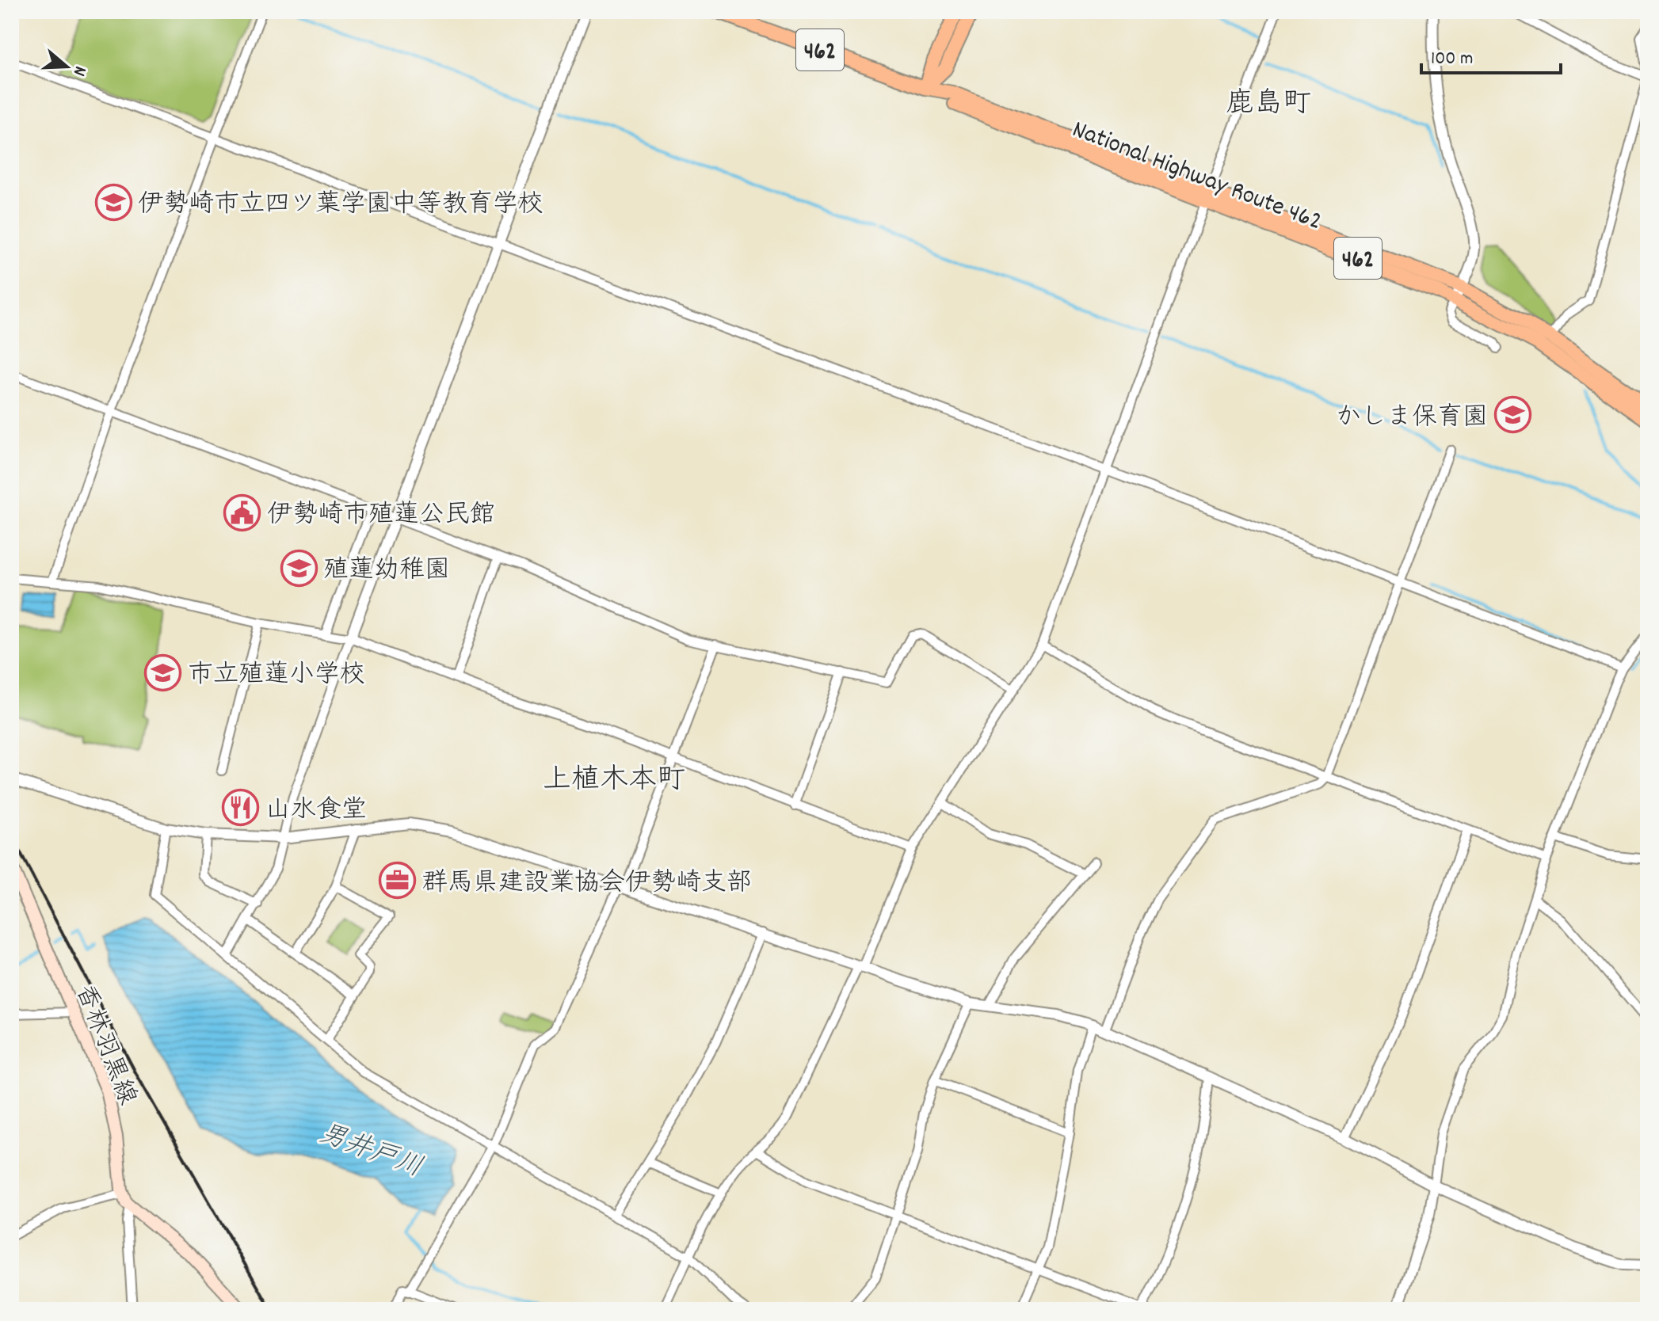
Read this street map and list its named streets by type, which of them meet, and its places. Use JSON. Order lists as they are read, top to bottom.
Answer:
{
  "streets": {
    "main road": ["462", "National Highway Route 462", "香林羽黒線"]
  },
  "districts": ["鹿島町", "上植木本町"],
  "water": ["男井戸川"],
  "places": {
    "school or university": [
      "伊勢崎市立四ツ葉学園中等教育学校",
      "かしま保育園",
      "殖蓮幼稚園",
      "市立殖蓮小学校"
    ],
    "public building": ["伊勢崎市殖蓮公民館"],
    "restaurant": ["山水食堂"],
    "office": ["群馬県建設業協会伊勢崎支部"]
  },
  "scale_bar": "100 m",
  "north": "right"
}
